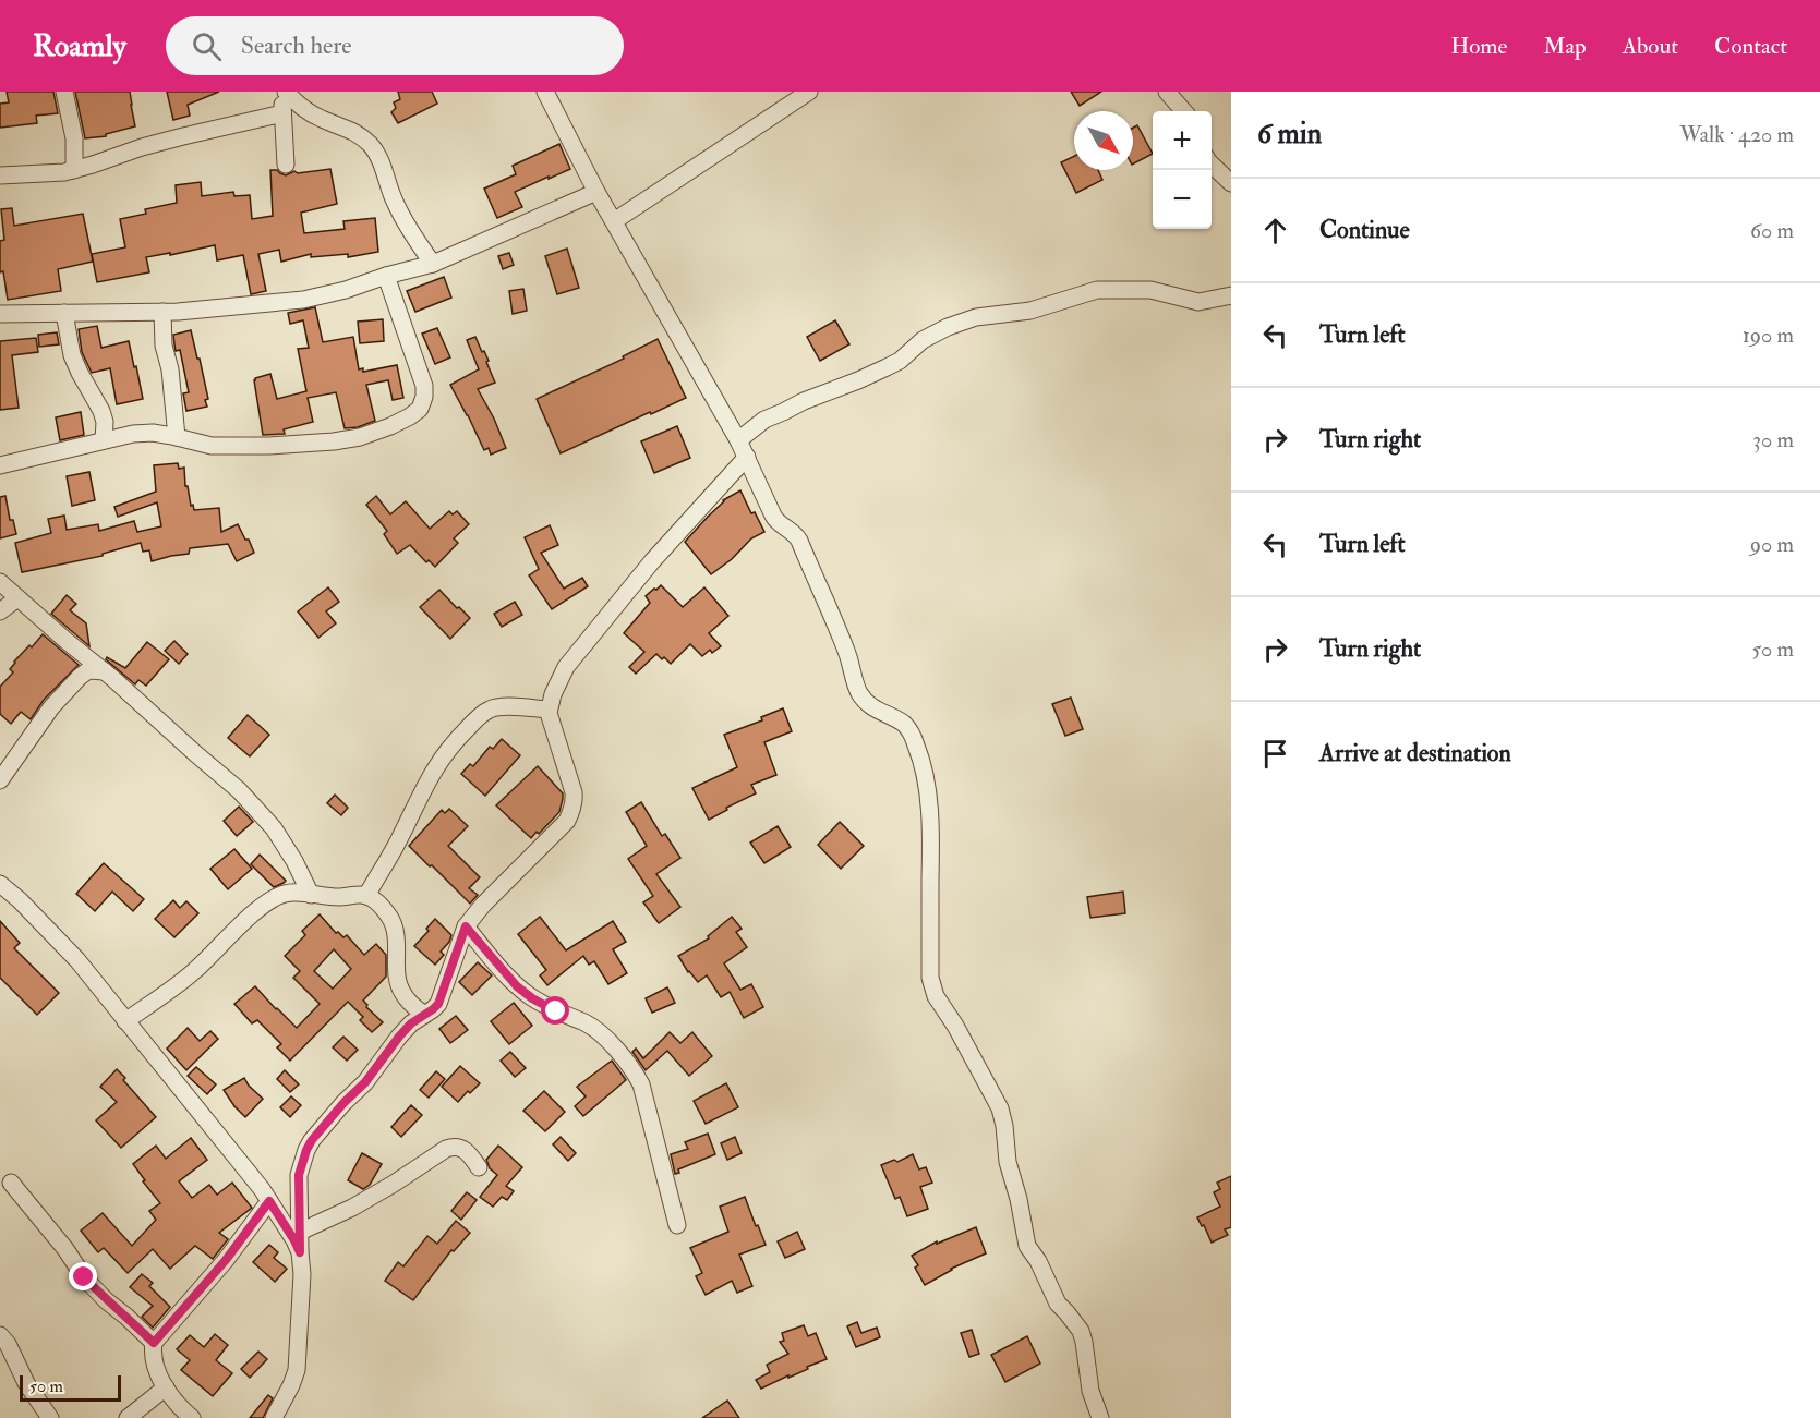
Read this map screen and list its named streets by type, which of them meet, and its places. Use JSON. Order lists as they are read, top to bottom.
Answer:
{
  "scale_bar": "50 m",
  "north": "bottom right",
  "page": {
    "header": "Roamly",
    "search": "Search here",
    "nav": [
      "Home",
      "Map",
      "About",
      "Contact"
    ],
    "heading": ["6 min", "Walk · 420 m"],
    "map_buttons": ["+", "−"],
    "list": [
      ["Continue", "60 m"],
      ["Turn left", "190 m"],
      ["Turn right", "30 m"],
      ["Turn left", "90 m"],
      ["Turn right", "50 m"],
      "Arrive at destination"
    ],
    "scale": "50 m"
  }
}
